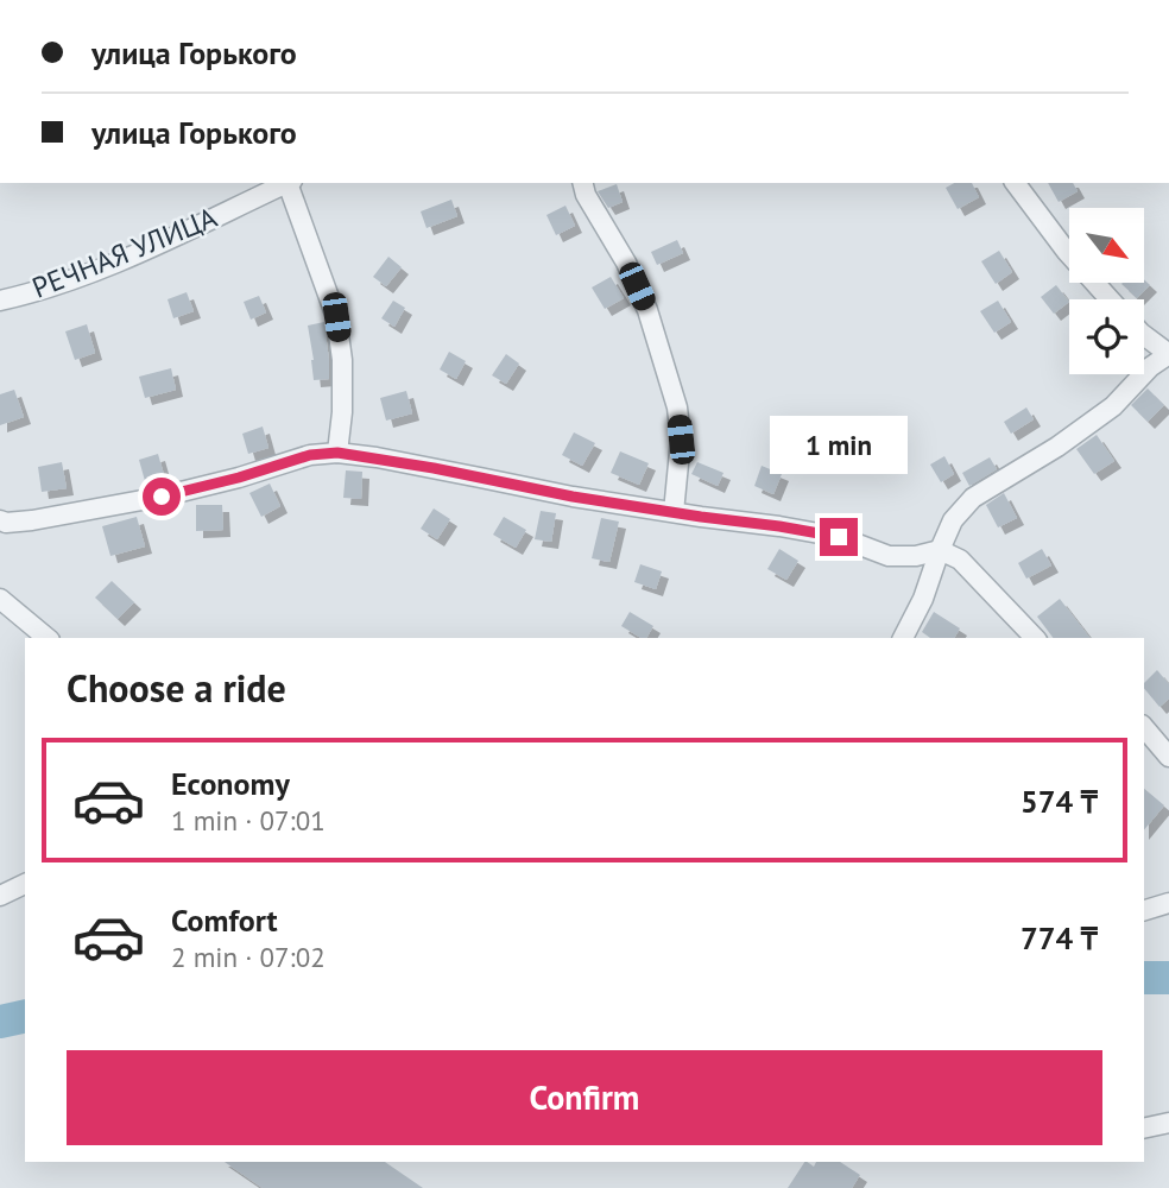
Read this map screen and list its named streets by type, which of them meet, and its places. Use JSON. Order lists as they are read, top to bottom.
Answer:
{
  "streets": {
    "street": ["РЕЧНАЯ УЛИЦА"]
  },
  "north": "bottom right",
  "page": {
    "banner": ["улица Горького", "улица Горького"],
    "bubble": "1 min",
    "heading": "Choose a ride",
    "list": [
      {
        "name": "Economy",
        "note": "1 min · 07:01",
        "value": "574 ₸"
      },
      {
        "name": "Comfort",
        "note": "2 min · 07:02",
        "value": "774 ₸"
      }
    ],
    "buttons": "Confirm"
  }
}
